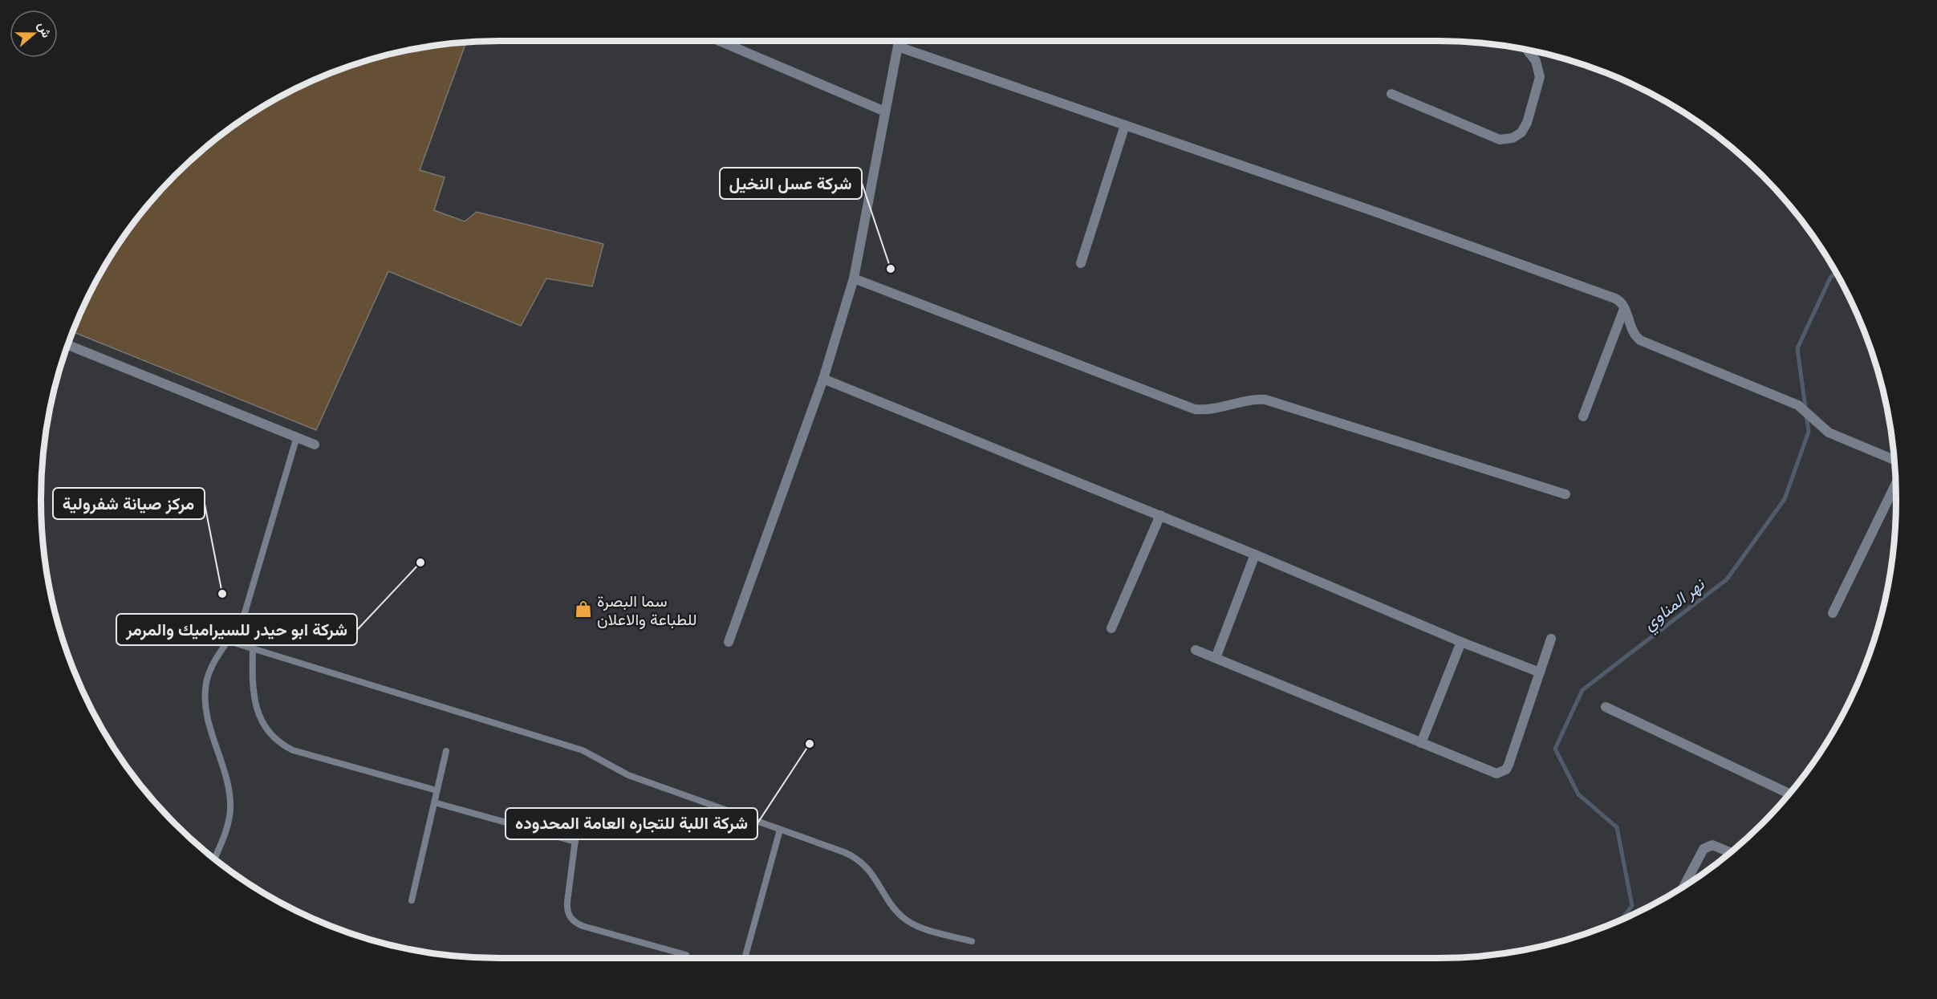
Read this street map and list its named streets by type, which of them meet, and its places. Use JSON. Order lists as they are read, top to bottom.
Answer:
{
  "water": ["نهر المناوي"],
  "places": {
    "other": [
      "شركة عسل النخيل",
      "شركة ابو حيدر للسيراميك والمرمر",
      "مركز صيانة شفرولية",
      "شركة اللبة للتجاره العامة المحدوده"
    ],
    "shop": ["سما البصرة للطباعة والاعلان"]
  },
  "north": "right"
}
